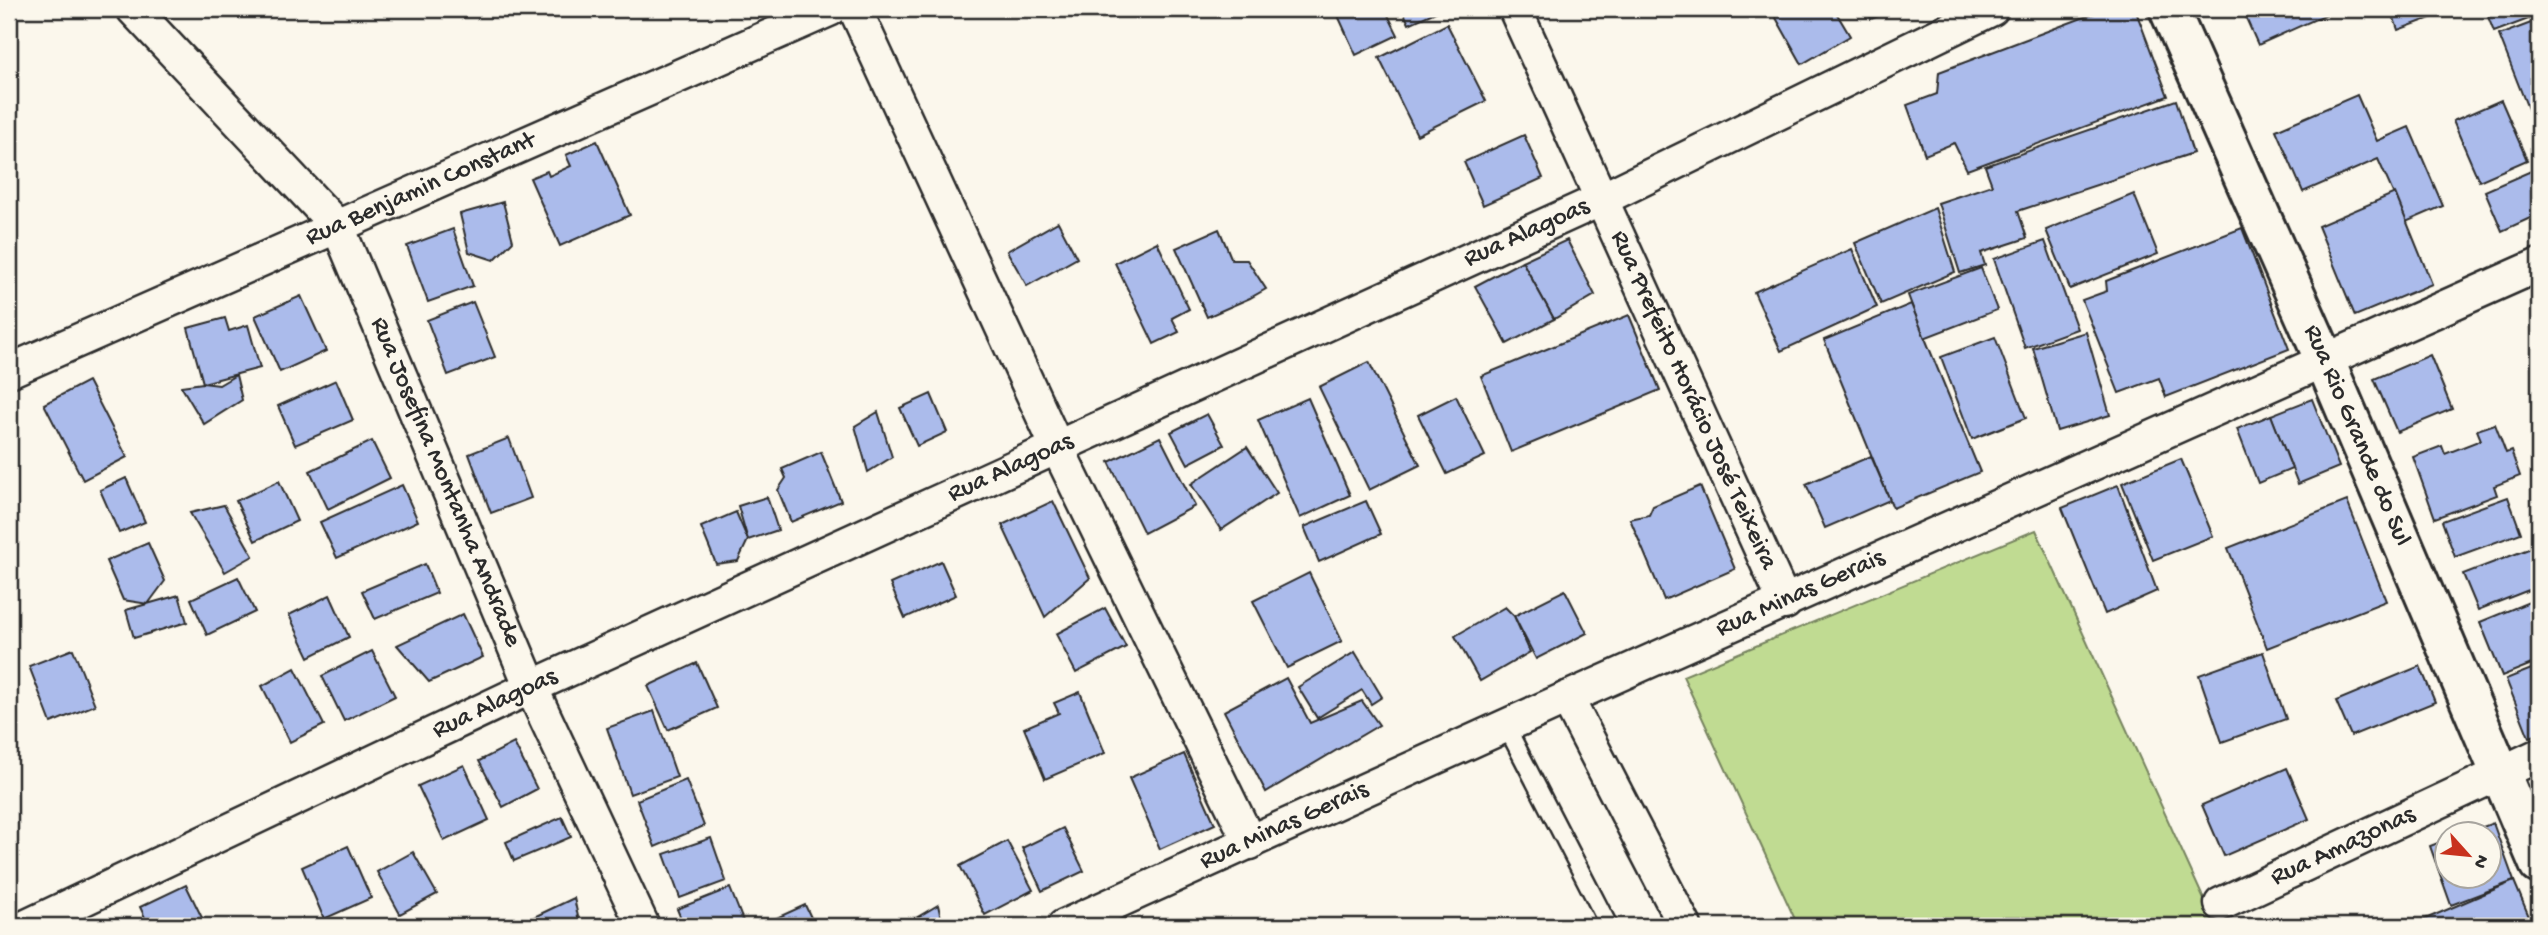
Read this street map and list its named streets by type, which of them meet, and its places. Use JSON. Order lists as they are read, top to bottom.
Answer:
{
  "streets": {
    "street": [
      "Rua Benjamin Constant",
      "Rua Alagoas",
      "Rua Prefeito Horácio José Teixeira",
      "Rua Rio Grande do Sul",
      "Rua Josefina Montanha Andrade",
      "Rua Minas Gerais",
      "Rua Amazonas"
    ]
  },
  "crossings": [
    ["Rua Benjamin Constant", "Rua Josefina Montanha Andrade"],
    ["Rua Alagoas", "Rua Prefeito Horácio José Teixeira"],
    ["Rua Alagoas", "Rua Josefina Montanha Andrade"],
    ["Rua Prefeito Horácio José Teixeira", "Rua Minas Gerais"],
    ["Rua Rio Grande do Sul", "Rua Minas Gerais"],
    ["Rua Rio Grande do Sul", "Rua Amazonas"]
  ],
  "north": "bottom right"
}
